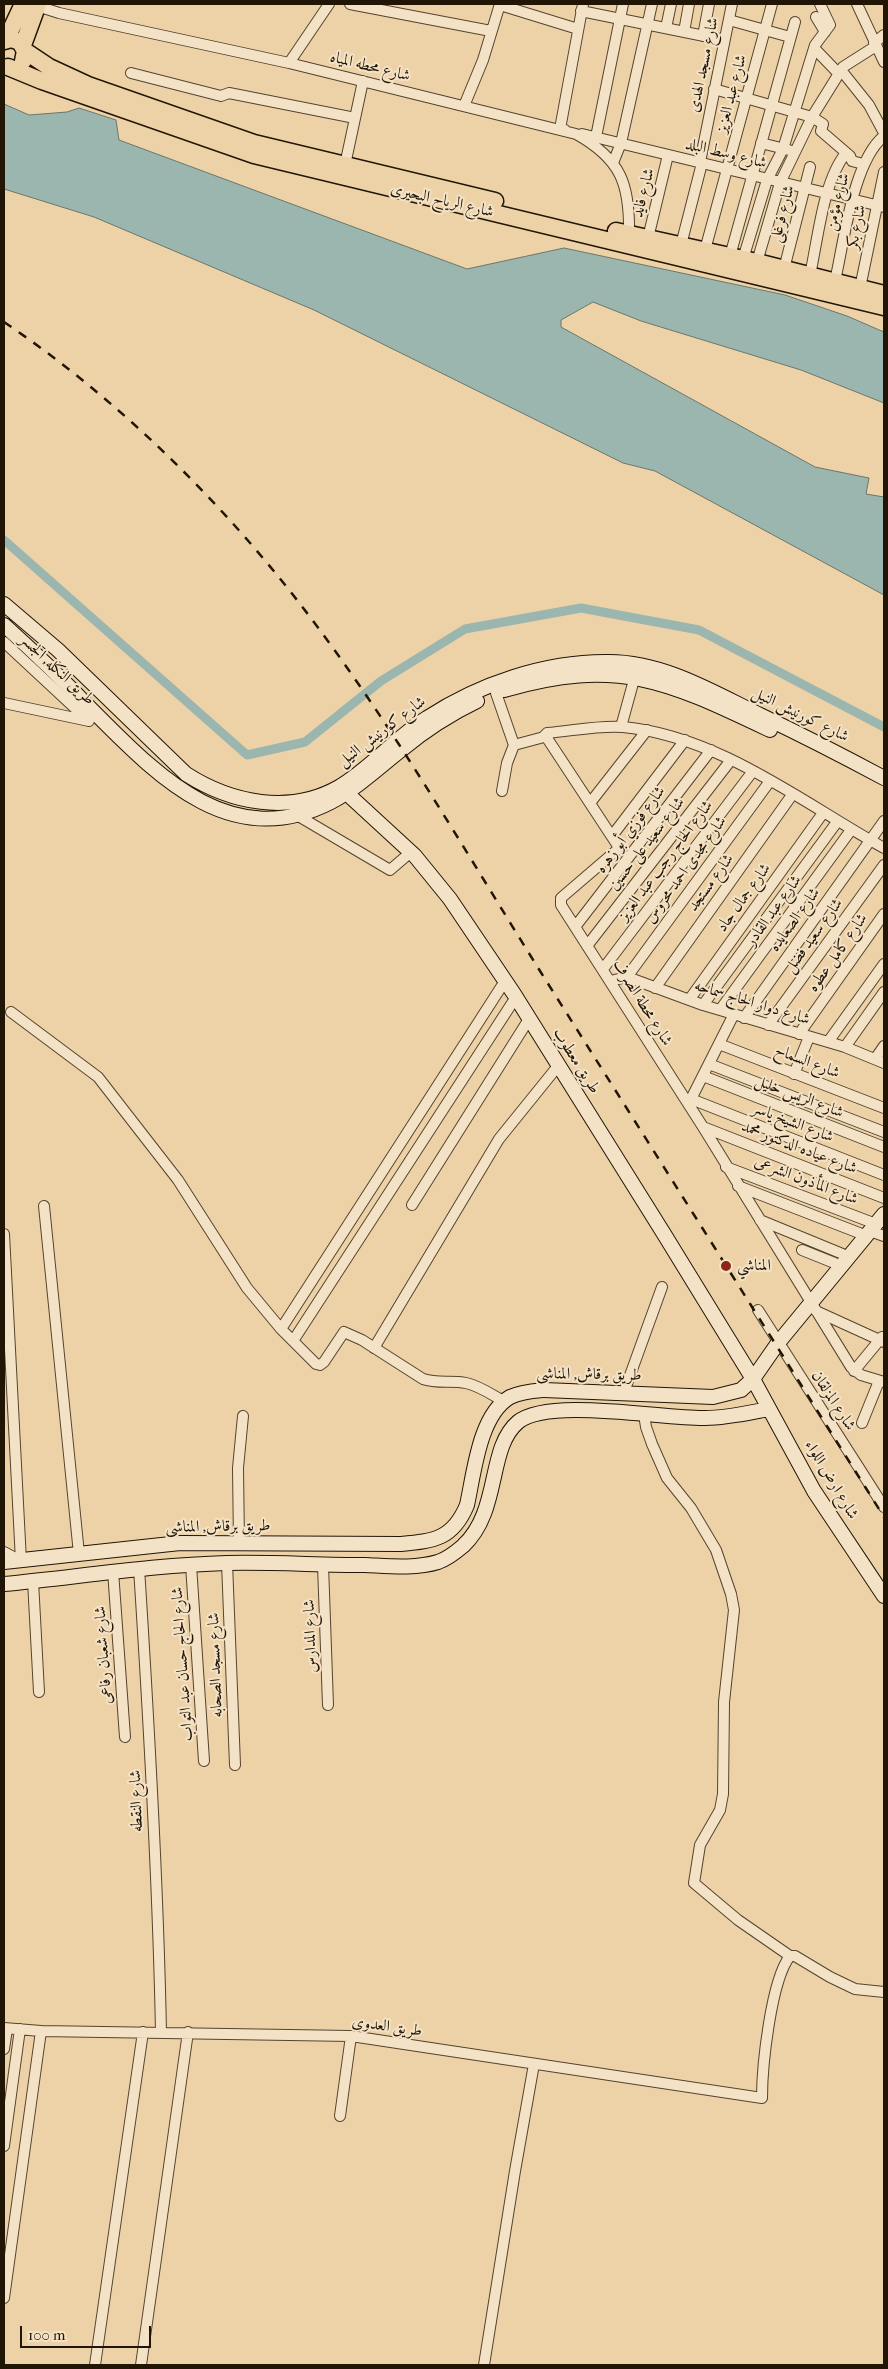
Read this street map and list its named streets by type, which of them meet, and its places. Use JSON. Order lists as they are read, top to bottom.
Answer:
{
  "streets": {
    "main road": ["شارع الرياح البحيرى"],
    "street": [
      "شارع مسجد الهدى",
      "شارع محطه المياه",
      "شارع عبد العزيز",
      "شارع وسط البلد",
      "شارع فايد",
      "شارع مؤمن",
      "شارع فرغلى",
      "شارع بكر",
      "طريق النكله, الجسر",
      "شارع كورنيش النيل",
      "شارع فوزي أبو زهره",
      "شارع سعيد على حسين",
      "شارع الحاج رجب عبد العزيز",
      "شارع مجدى احمد محروس",
      "شارع مستجد",
      "شارع جمال جاد",
      "شارع عبد القادر",
      "شارع الصعايده",
      "شارع سعيد فضل",
      "شارع كامل عطوه",
      "شارع محطة الصرف",
      "شارع دوار الحاج سماحه",
      "طريق معطوب",
      "شارع السماح",
      "شارع الريس خليل",
      "شارع الشيخ ياسر",
      "شارع عياده الدكتور محمد",
      "شارع المأذون الشرعى",
      "طريق برقاش, المناشى",
      "شارع المزلقان",
      "شارع ارض اللواء",
      "شارع المدارس",
      "شارع شعبان رفاعى",
      "شارع الحاج حسان عبد التواب",
      "شارع مسجد الصحابه",
      "شارع النقطه",
      "طريق العدوى"
    ]
  },
  "crossings": [
    ["شارع مسجد الهدى", "شارع وسط البلد"],
    ["شارع مسجد الهدى", "شارع الرياح البحيرى"],
    ["شارع محطه المياه", "شارع وسط البلد"],
    ["شارع محطه المياه", "شارع الرياح البحيرى"],
    ["شارع عبد العزيز", "شارع وسط البلد"],
    ["شارع عبد العزيز", "شارع الرياح البحيرى"],
    ["شارع وسط البلد", "شارع فايد"],
    ["شارع وسط البلد", "شارع مؤمن"],
    ["شارع وسط البلد", "شارع فرغلى"],
    ["شارع وسط البلد", "شارع بكر"],
    ["شارع فايد", "شارع الرياح البحيرى"],
    ["شارع الرياح البحيرى", "شارع مؤمن"],
    ["شارع الرياح البحيرى", "شارع فرغلى"],
    ["شارع الرياح البحيرى", "شارع بكر"],
    ["شارع كورنيش النيل", "طريق معطوب"],
    ["شارع فوزي أبو زهره", "شارع محطة الصرف"],
    ["شارع سعيد على حسين", "شارع محطة الصرف"],
    ["شارع الحاج رجب عبد العزيز", "شارع محطة الصرف"],
    ["شارع مجدى احمد محروس", "شارع دوار الحاج سماحه"],
    ["شارع مستجد", "شارع دوار الحاج سماحه"],
    ["شارع جمال جاد", "شارع دوار الحاج سماحه"],
    ["شارع عبد القادر", "شارع دوار الحاج سماحه"],
    ["شارع الصعايده", "شارع دوار الحاج سماحه"],
    ["شارع سعيد فضل", "شارع دوار الحاج سماحه"],
    ["شارع كامل عطوه", "شارع دوار الحاج سماحه"],
    ["شارع كامل عطوه", "شارع السماح"],
    ["شارع محطة الصرف", "شارع الشيخ ياسر"],
    ["شارع محطة الصرف", "شارع عياده الدكتور محمد"],
    ["شارع محطة الصرف", "شارع المأذون الشرعى"],
    ["شارع محطة الصرف", "طريق برقاش, المناشى"],
    ["طريق معطوب", "طريق برقاش, المناشى"],
    ["طريق معطوب", "شارع ارض اللواء"],
    ["شارع المأذون الشرعى", "طريق برقاش, المناشى"],
    ["طريق برقاش, المناشى", "شارع المزلقان"],
    ["طريق برقاش, المناشى", "شارع ارض اللواء"],
    ["شارع النقطه", "طريق العدوى"]
  ],
  "places": ["المناشي"],
  "scale_bar": "100 m"
}
